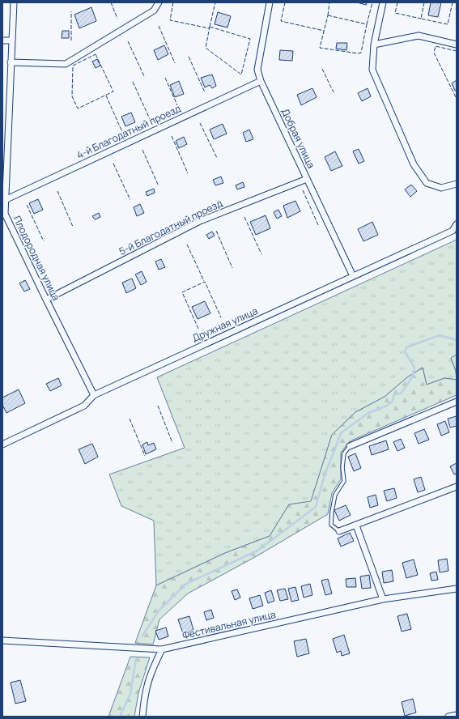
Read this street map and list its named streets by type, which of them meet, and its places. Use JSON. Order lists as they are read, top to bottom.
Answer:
{
  "streets": {
    "street": [
      "4-й Благодатный проезд",
      "Добрая улица",
      "5-й Благодатный проезд",
      "Плодородная улица",
      "Дружная улица",
      "Фестивальная улица"
    ]
  },
  "crossings": [
    ["4-й Благодатный проезд", "Добрая улица"],
    ["4-й Благодатный проезд", "Плодородная улица"],
    ["Добрая улица", "5-й Благодатный проезд"],
    ["Добрая улица", "Дружная улица"],
    ["5-й Благодатный проезд", "Плодородная улица"],
    ["Плодородная улица", "Дружная улица"]
  ]
}
